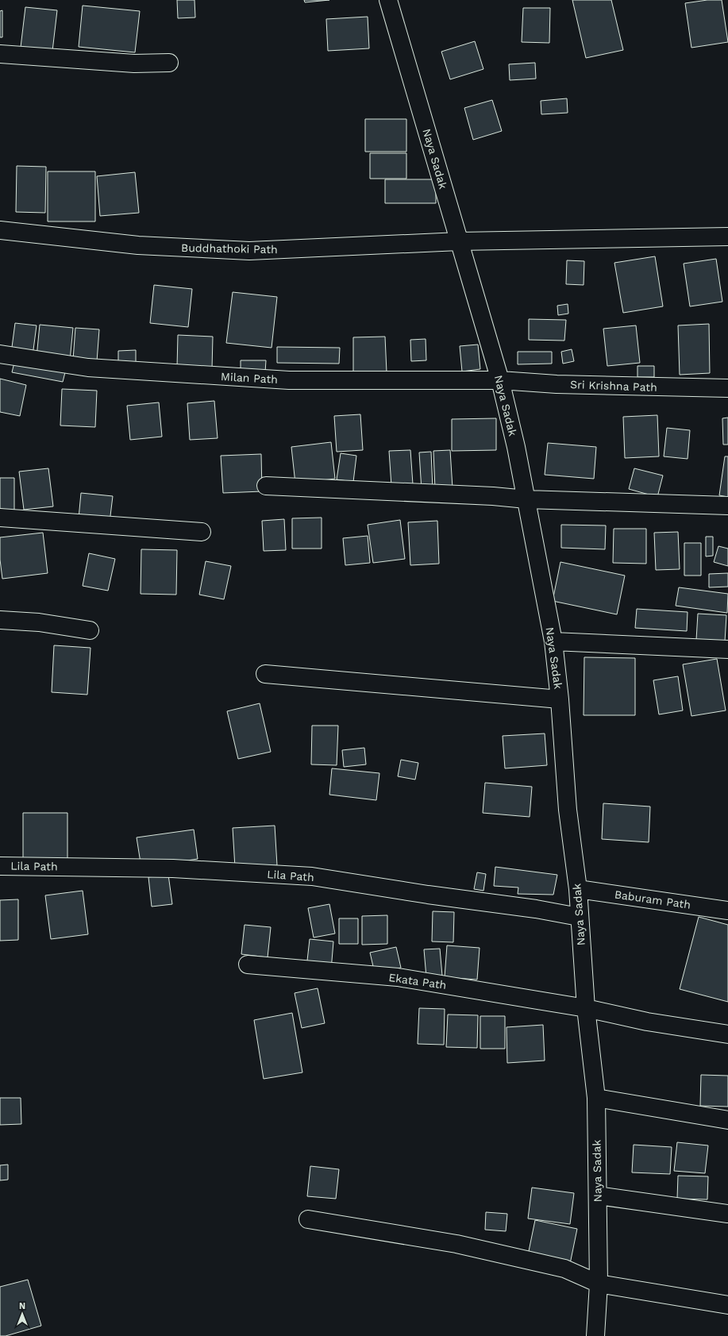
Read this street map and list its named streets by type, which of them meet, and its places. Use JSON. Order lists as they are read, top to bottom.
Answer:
{
  "streets": {
    "street": [
      "Naya Sadak",
      "Buddhathoki Path",
      "Milan Path",
      "Sri Krishna Path",
      "Lila Path",
      "Baburam Path",
      "Ekata Path"
    ]
  },
  "crossings": [
    ["Naya Sadak", "Buddhathoki Path"],
    ["Naya Sadak", "Milan Path"],
    ["Naya Sadak", "Sri Krishna Path"],
    ["Naya Sadak", "Lila Path"],
    ["Naya Sadak", "Baburam Path"],
    ["Naya Sadak", "Ekata Path"],
    ["Milan Path", "Sri Krishna Path"]
  ],
  "north": "top"
}
